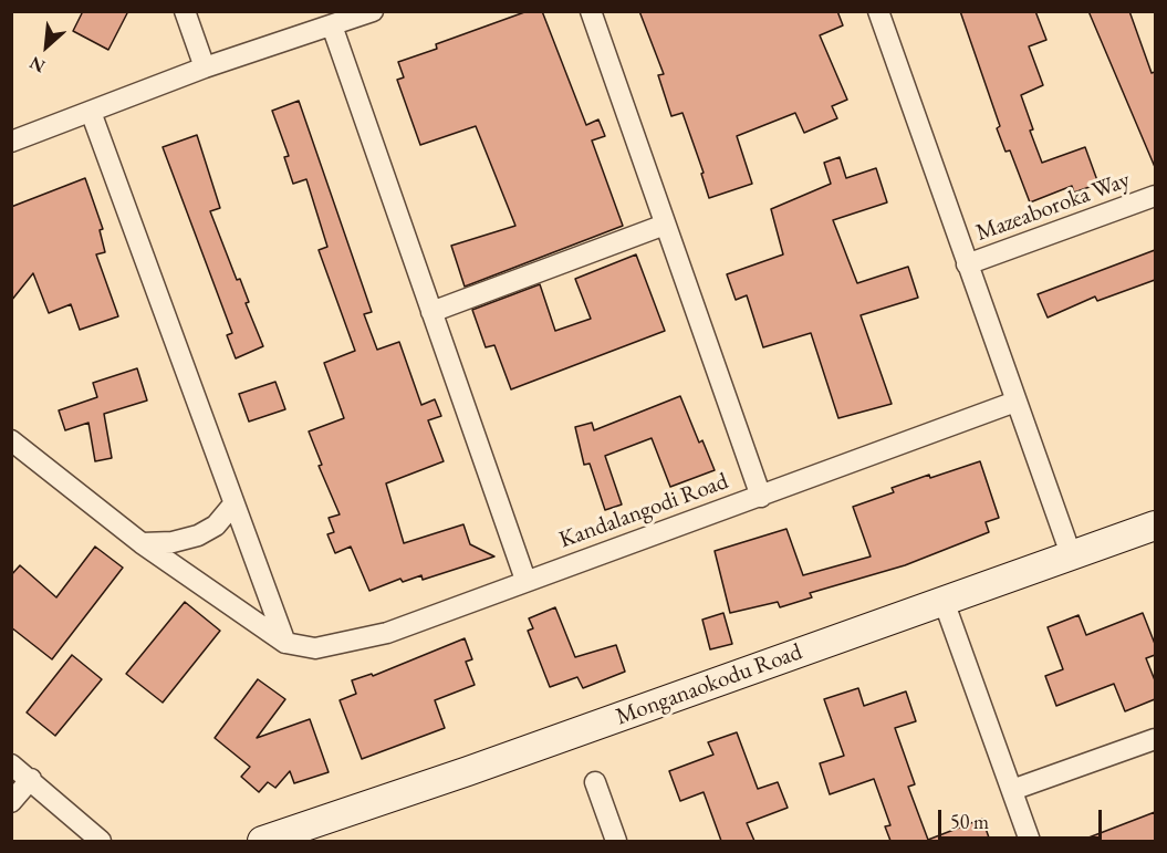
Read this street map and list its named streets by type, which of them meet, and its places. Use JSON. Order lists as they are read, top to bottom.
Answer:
{
  "streets": {
    "street": ["Mazeaboroka Way", "Kandalangodi Road", "Monganaokodu Road"]
  },
  "scale_bar": "50 m",
  "north": "bottom left"
}
